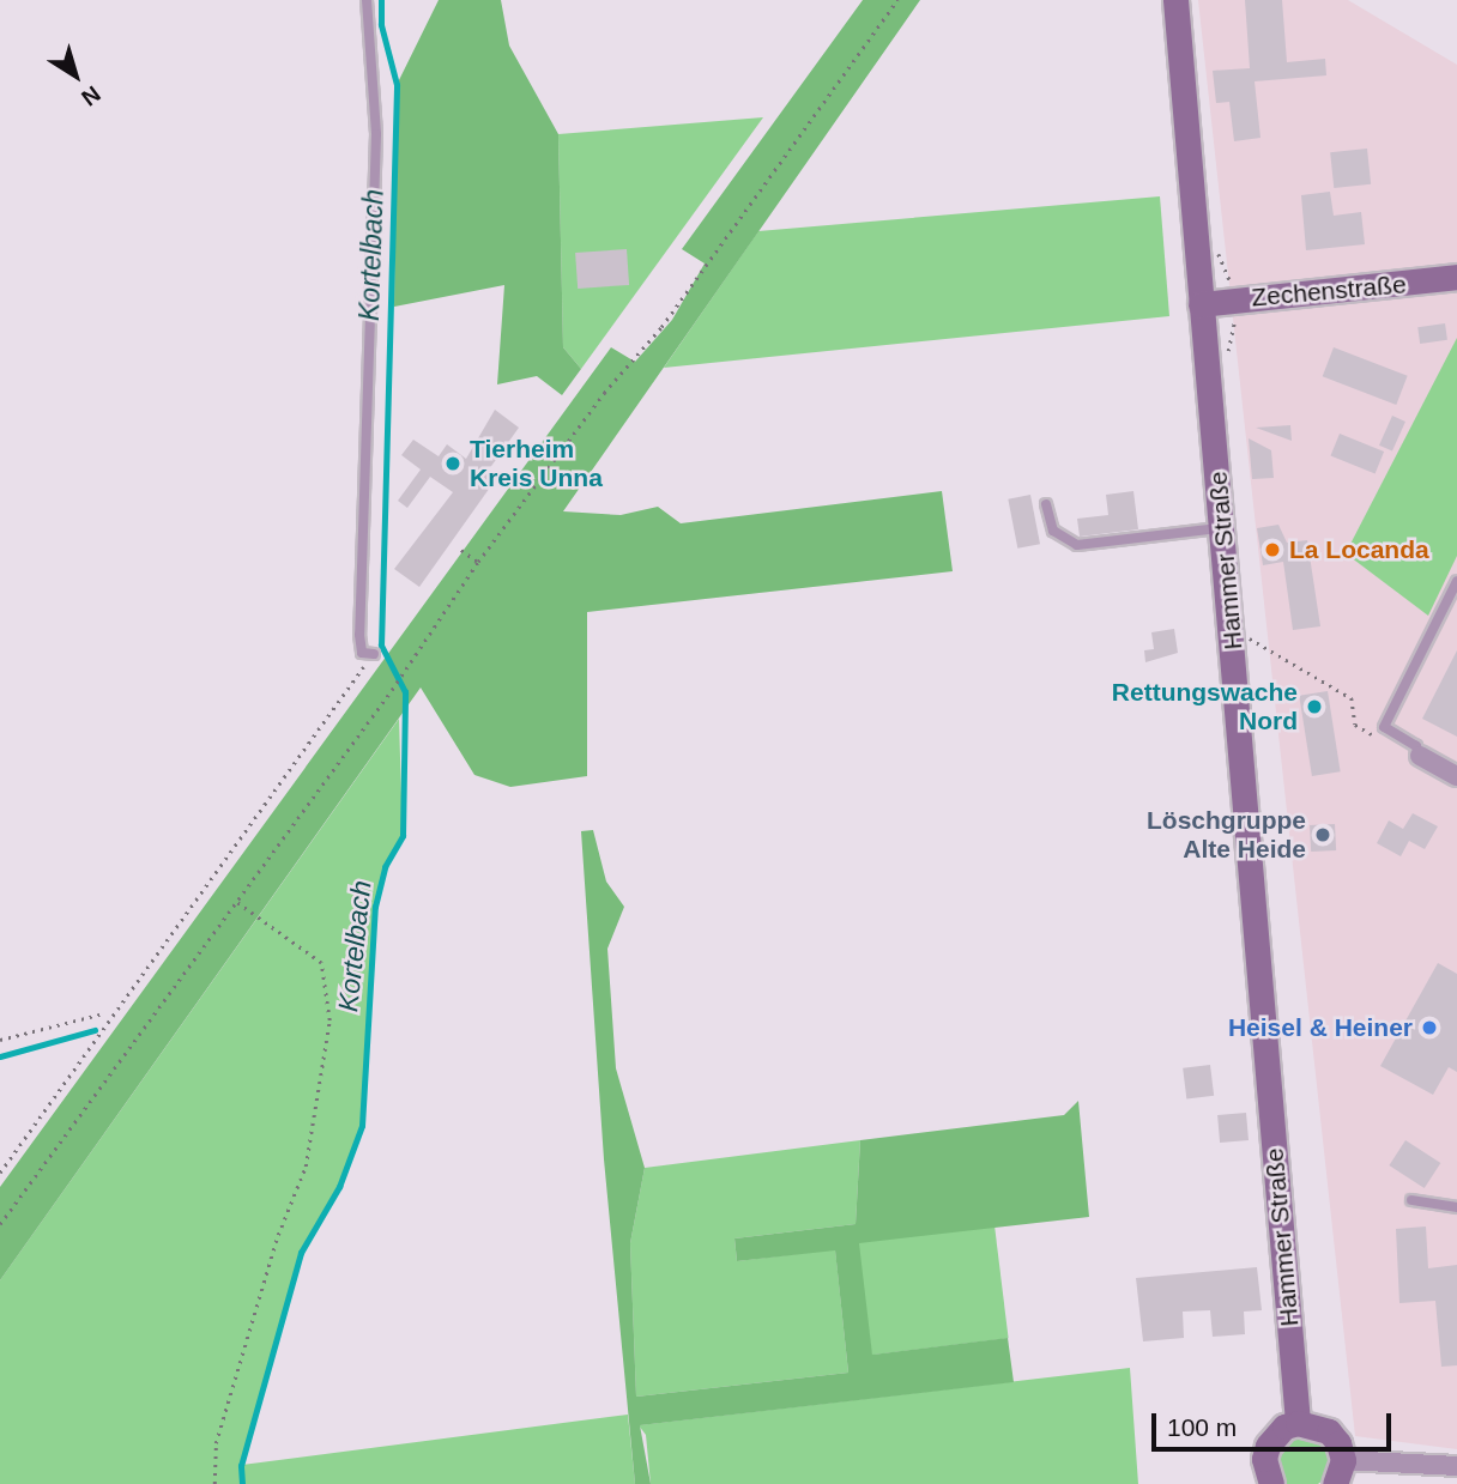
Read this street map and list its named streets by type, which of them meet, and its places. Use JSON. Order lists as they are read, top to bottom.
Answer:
{
  "streets": {
    "main road": ["Zechenstraße", "Hammer Straße"]
  },
  "crossings": [
    ["Zechenstraße", "Hammer Straße"]
  ],
  "water": ["Kortelbach"],
  "places": [
    "Tierheim Kreis Unna",
    "La Locanda",
    "Rettungswache Nord",
    "Löschgruppe Alte Heide",
    "Heisel & Heiner"
  ],
  "scale_bar": "100 m",
  "north": "bottom right"
}
